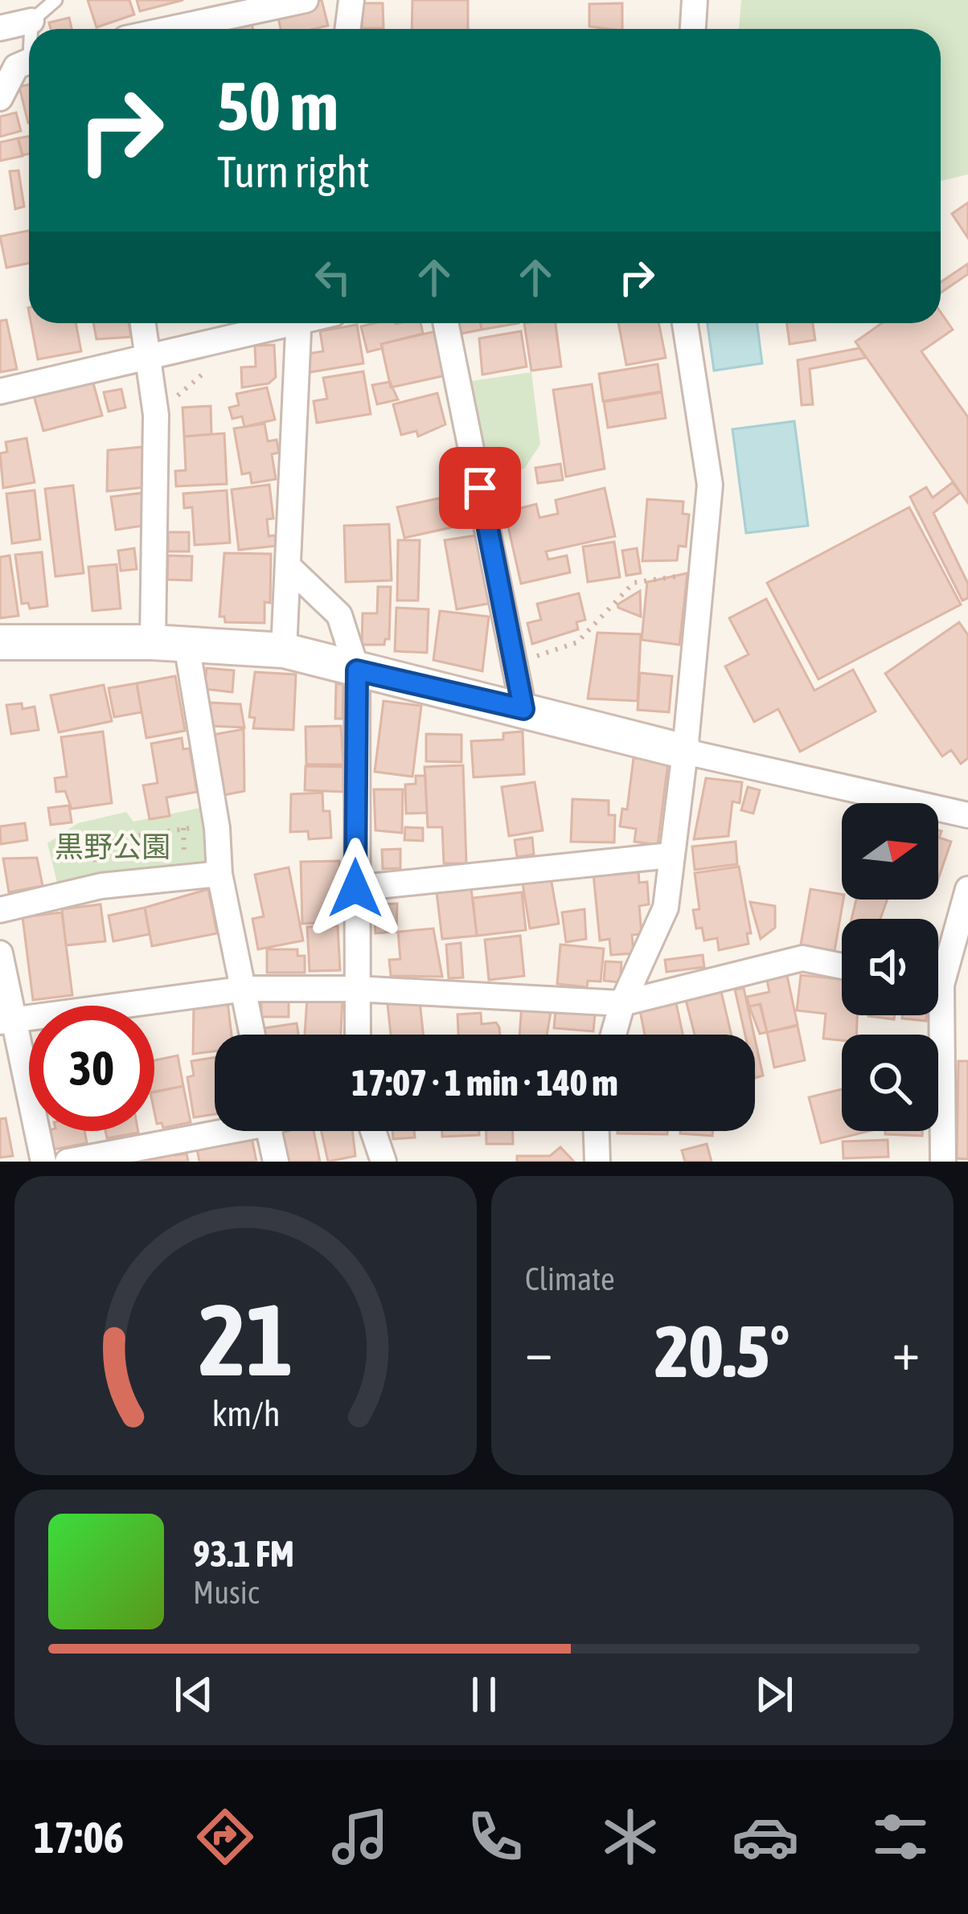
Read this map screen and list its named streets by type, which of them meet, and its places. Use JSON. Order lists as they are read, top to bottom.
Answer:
{
  "parks": ["黒野公園"],
  "north": "right",
  "page": {
    "turn": ["50 m", "Turn right"],
    "limit": "30",
    "trip": "17:07 · 1 min · 140 m",
    "tile": "Climate",
    "heat": ["−", "20.5°", "+"],
    "song": ["93.1 FM", "Music"],
    "tabs": "17:06",
    "gauge": ["21", "km/h"]
  }
}
